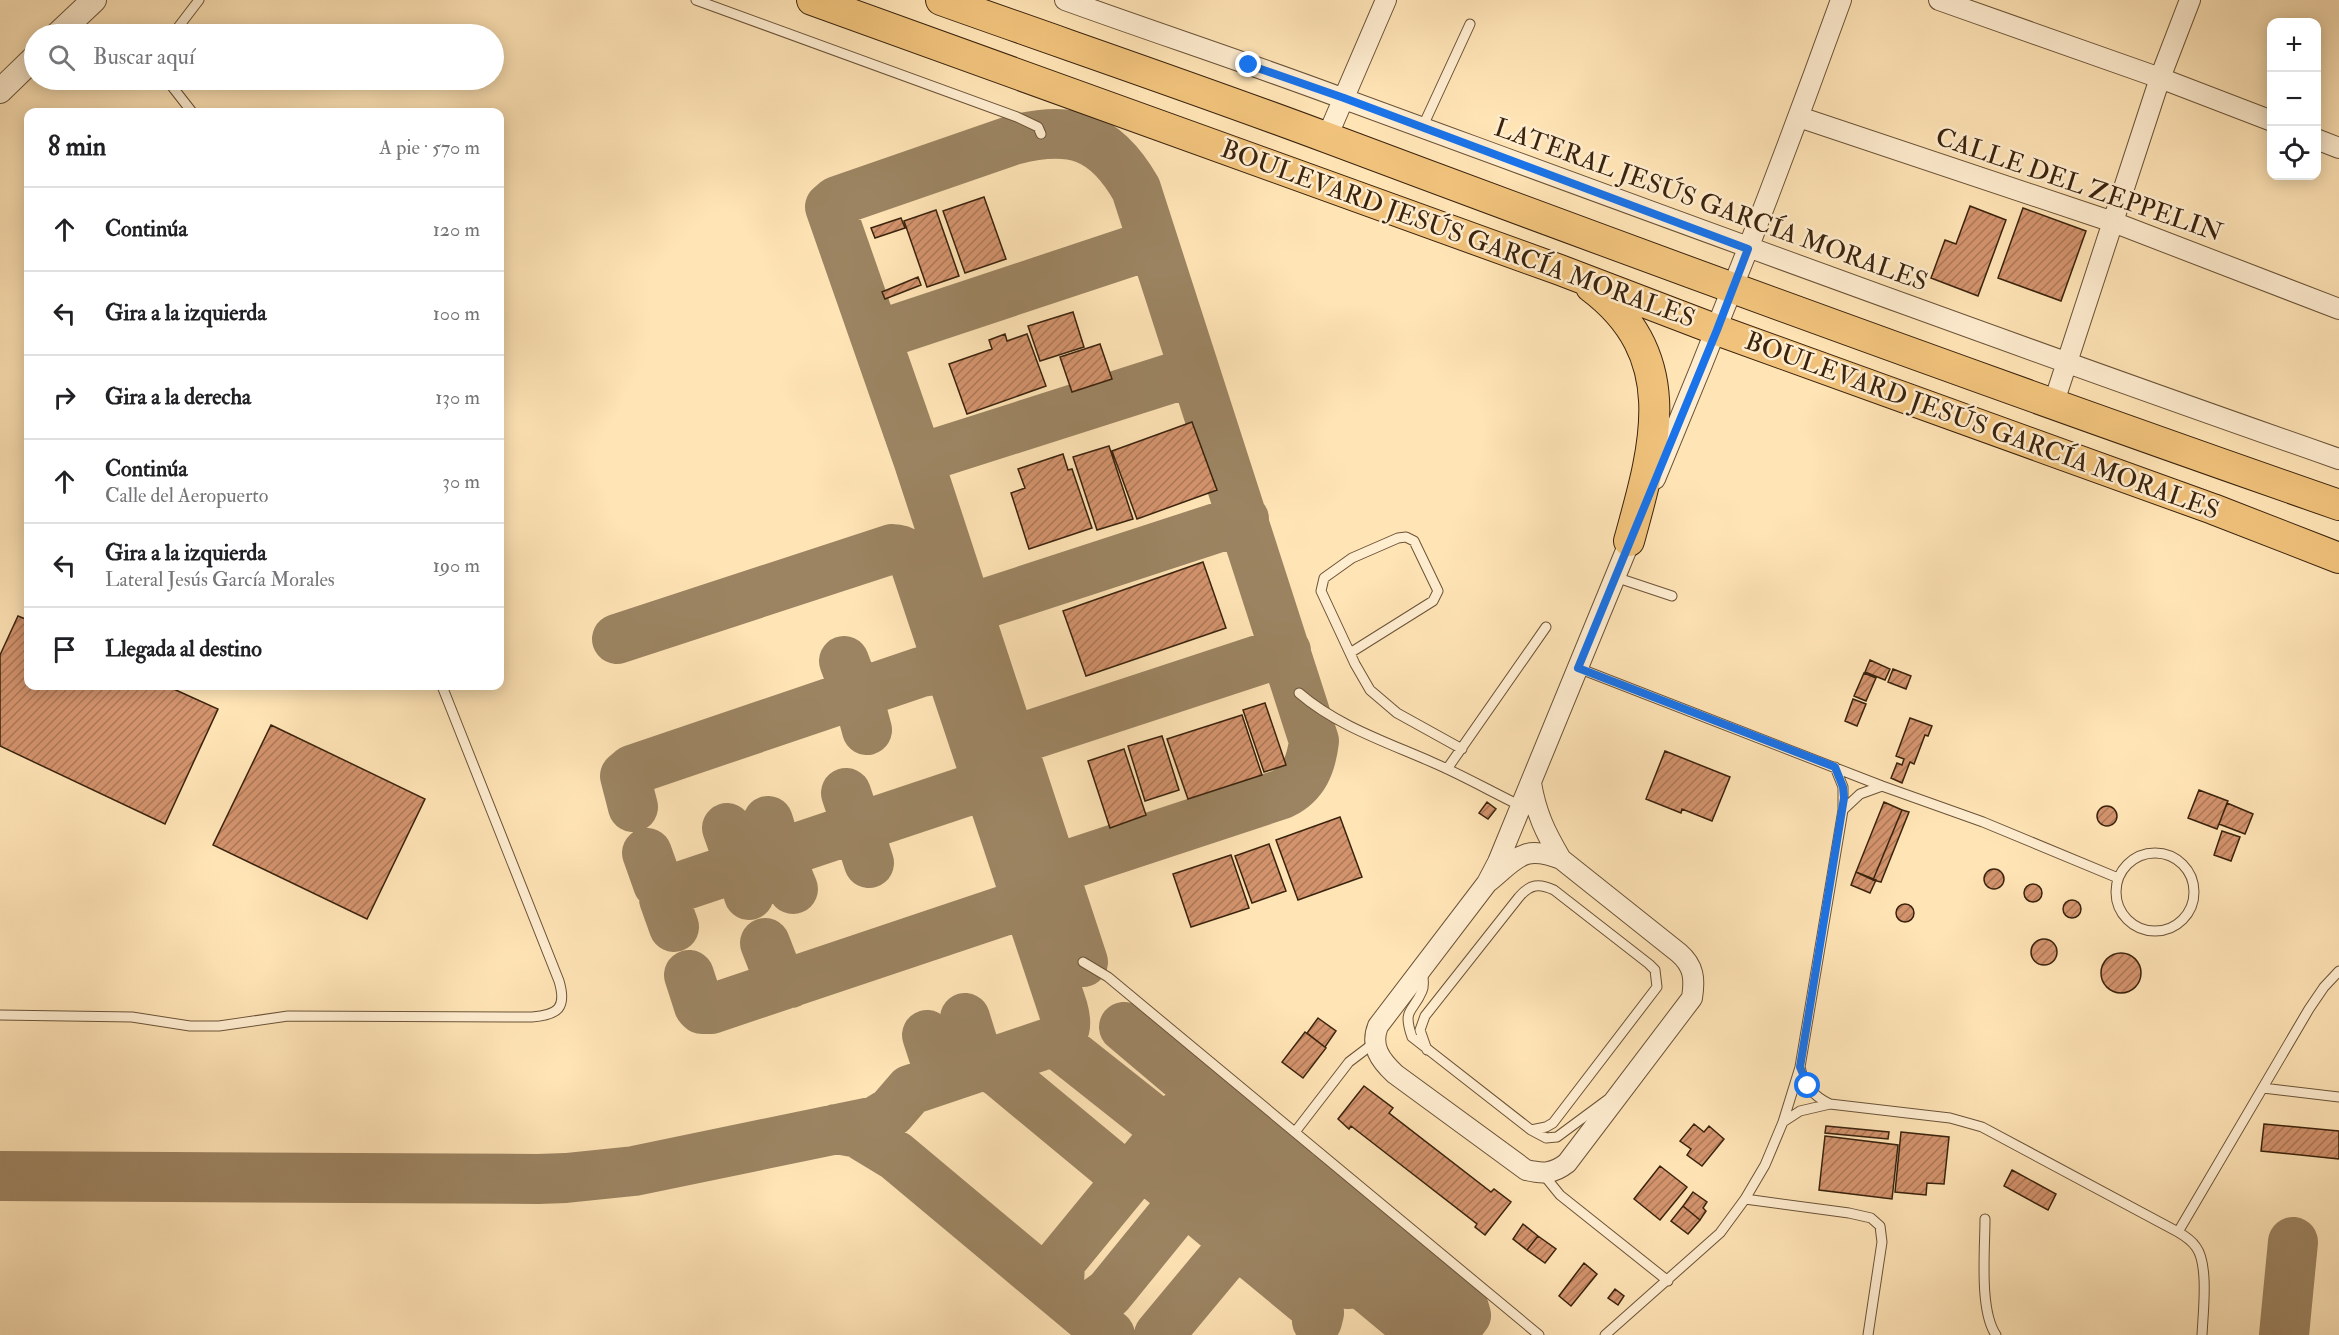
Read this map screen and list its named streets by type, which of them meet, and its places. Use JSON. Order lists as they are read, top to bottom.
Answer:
{
  "streets": {
    "main road": ["BOULEVARD JESÚS GARCÍA MORALES"],
    "street": ["CALLE DEL ZEPPELIN", "LATERAL JESÚS GARCÍA MORALES"]
  },
  "page": {
    "map_buttons": ["+", "−"],
    "search": "Buscar aquí",
    "heading": ["8 min", "A pie · 570 m"],
    "list": [
      ["Continúa", "120 m"],
      ["Gira a la izquierda", "100 m"],
      ["Gira a la derecha", "130 m"],
      ["Continúa", "Calle del Aeropuerto", "30 m"],
      ["Gira a la izquierda", "Lateral Jesús García Morales", "190 m"],
      "Llegada al destino"
    ]
  }
}
